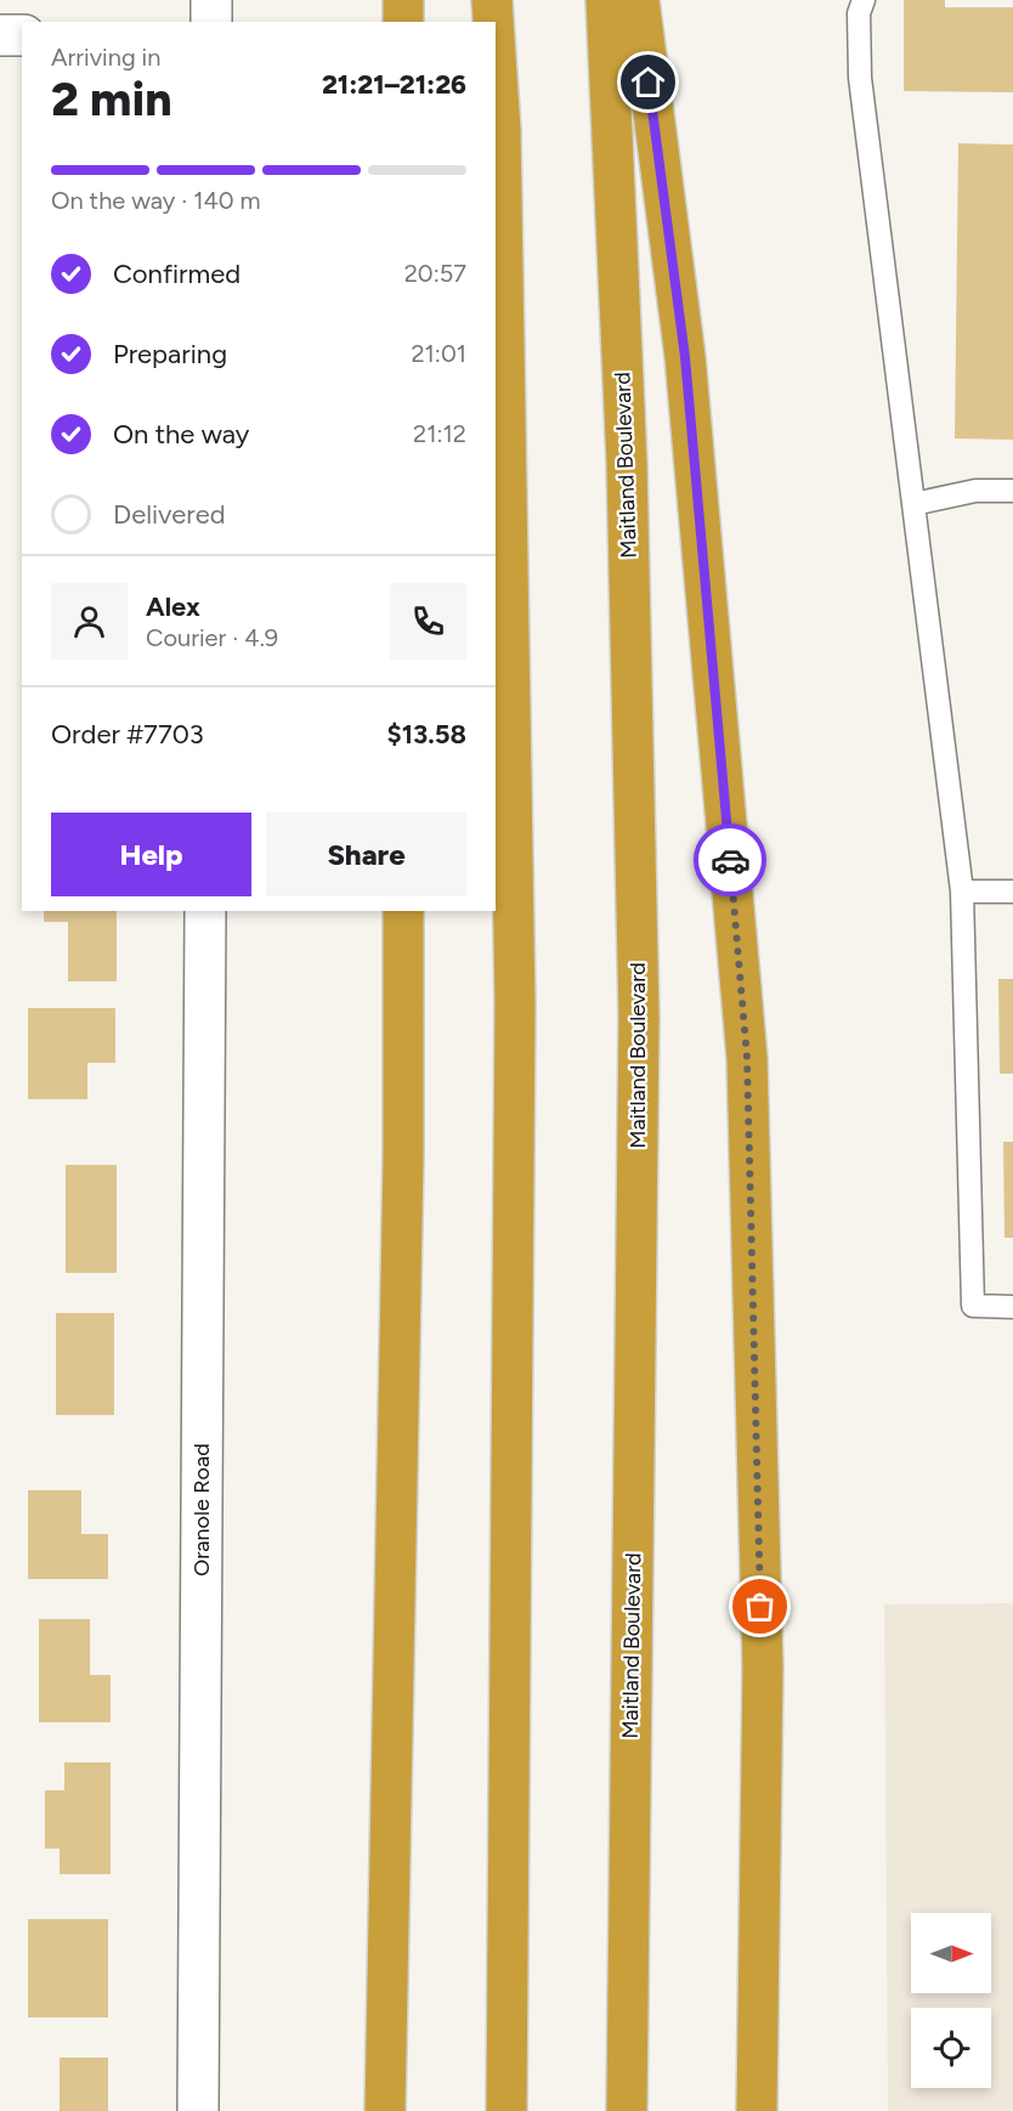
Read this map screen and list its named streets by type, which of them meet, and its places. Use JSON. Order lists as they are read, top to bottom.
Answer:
{
  "streets": {
    "highway": ["Maitland Boulevard"],
    "street": ["Oranole Road"]
  },
  "north": "right",
  "page": {
    "heading": ["2 min", "Arriving in", "21:21–21:26"],
    "panel": [
      "Alex",
      "Courier · 4.9",
      "Order #7703",
      "$13.58"
    ],
    "bar": "On the way · 140 m",
    "list": [
      ["Confirmed", "20:57"],
      ["Preparing", "21:01"],
      ["On the way", "21:12"],
      "Delivered"
    ],
    "buttons": ["Help", "Share"]
  }
}
